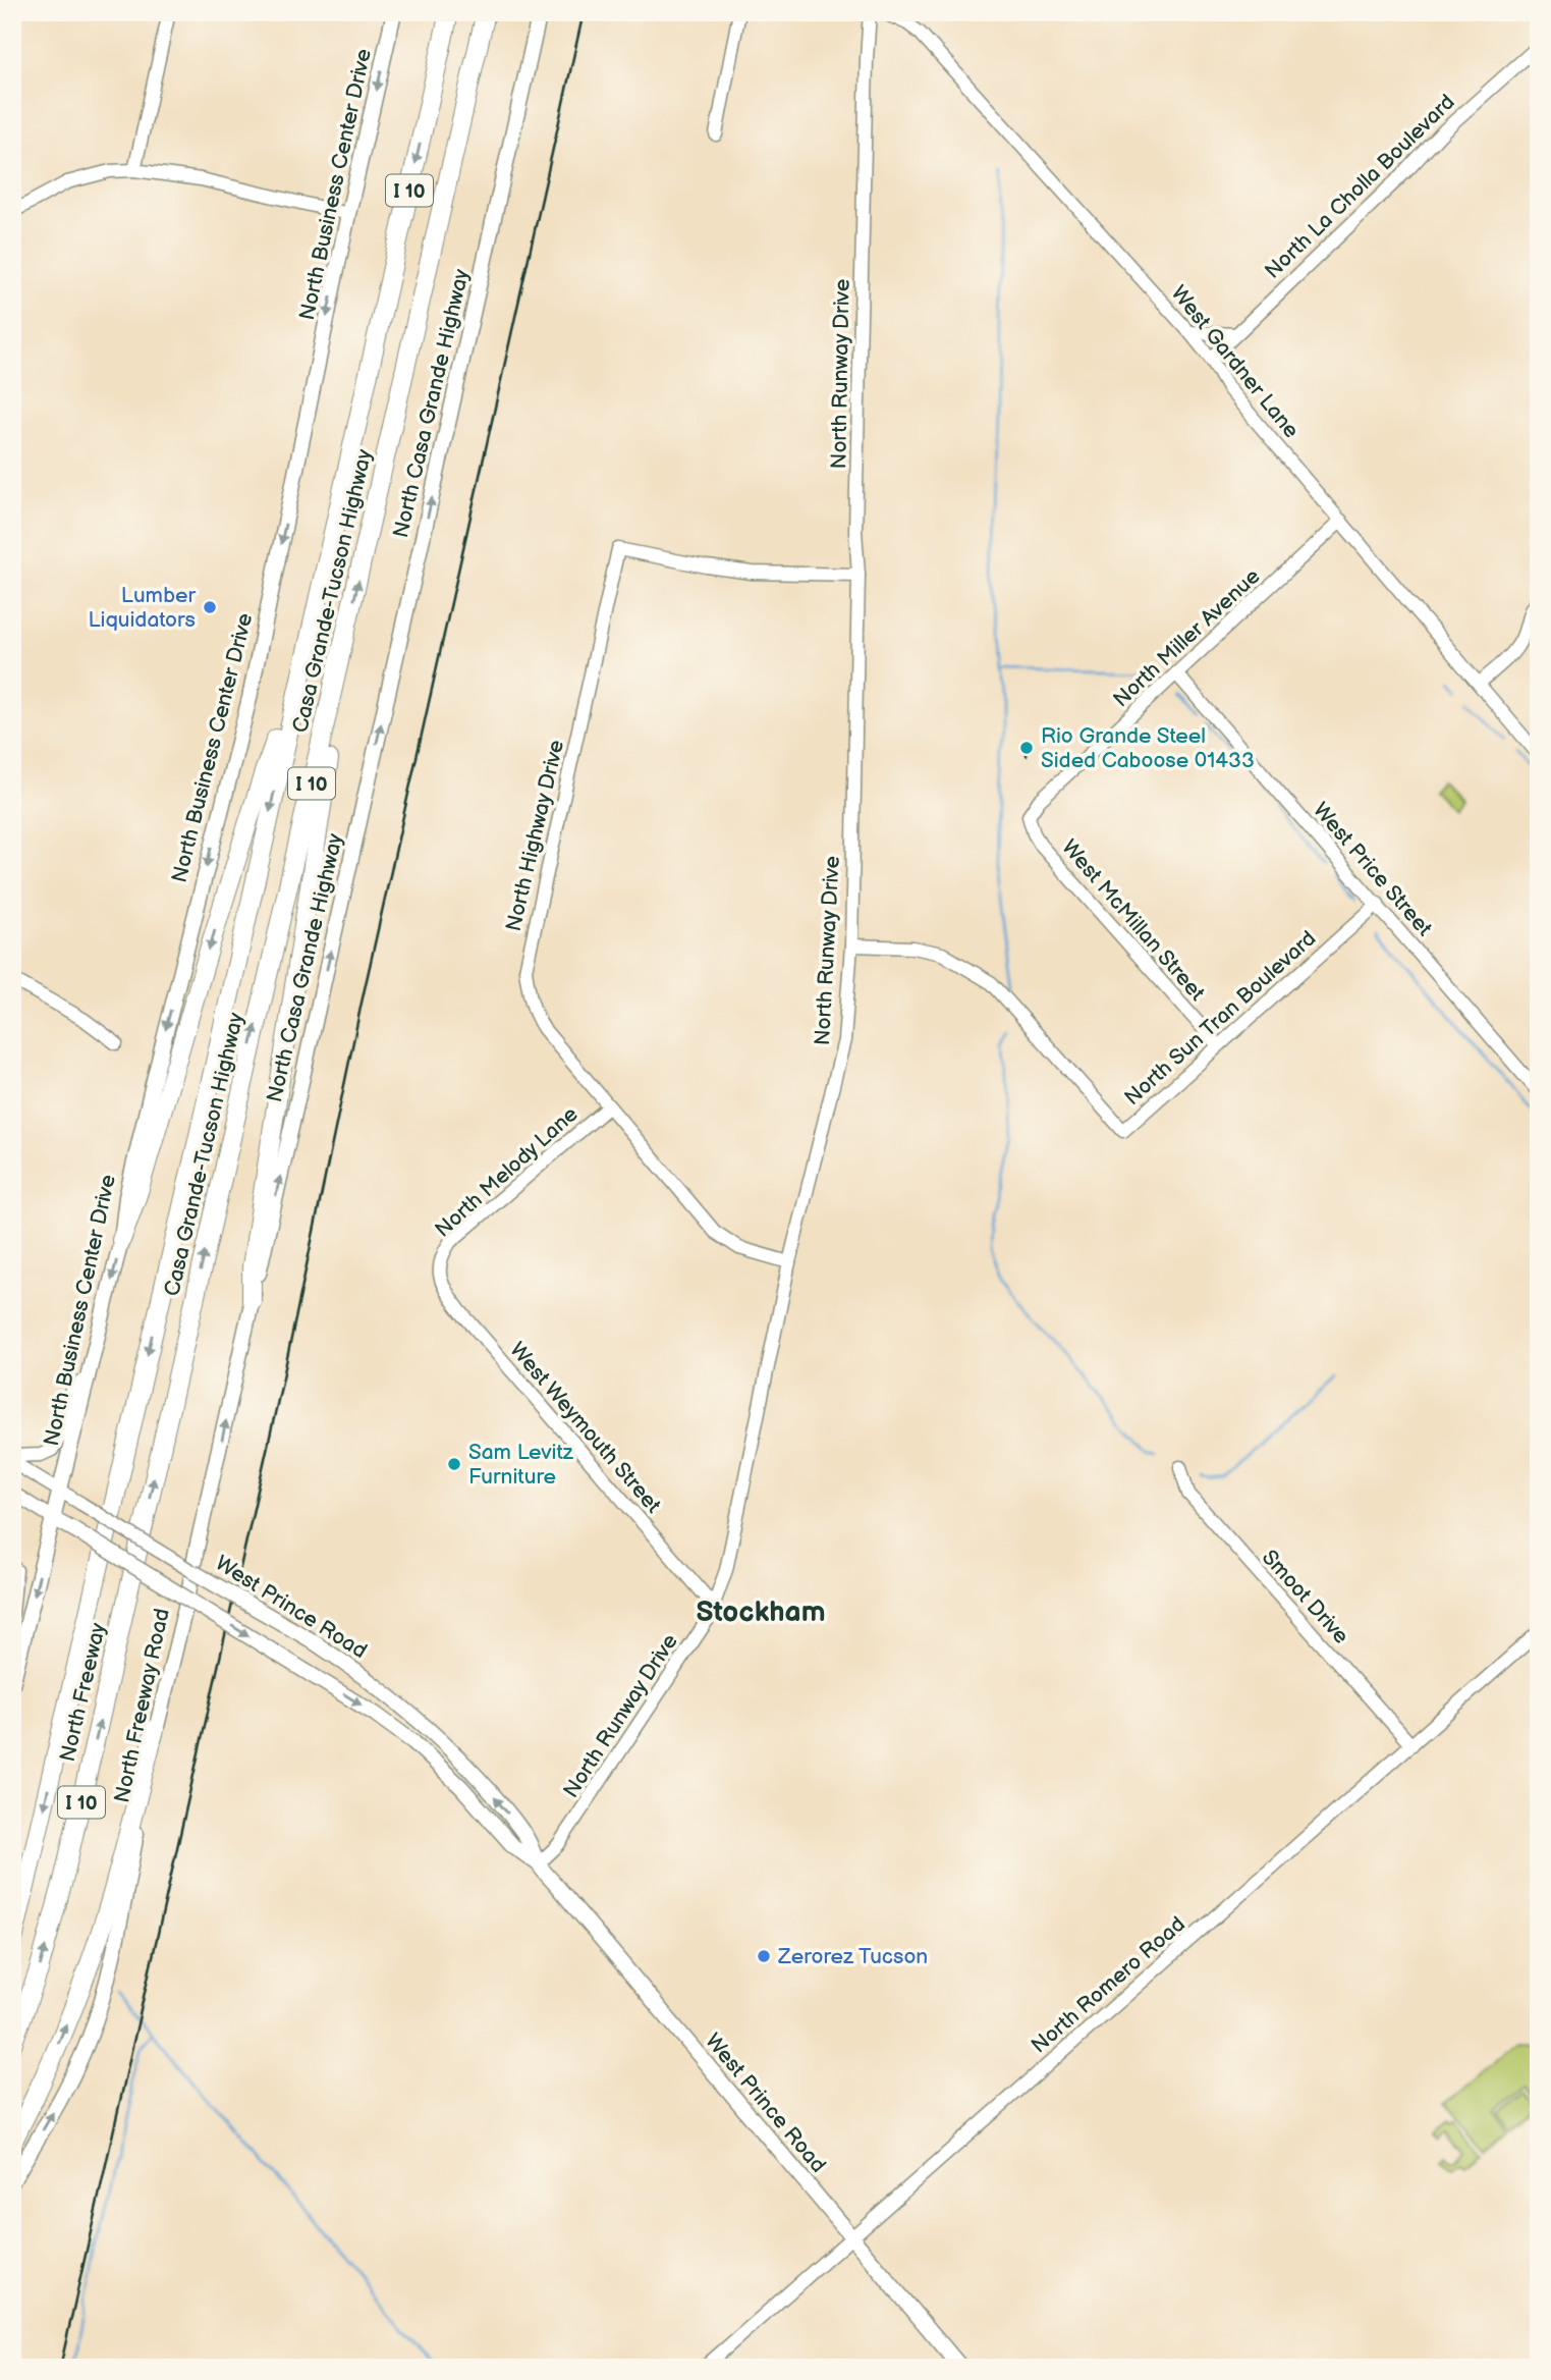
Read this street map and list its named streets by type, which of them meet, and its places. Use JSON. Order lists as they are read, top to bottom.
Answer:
{
  "streets": {
    "highway": ["I 10", "Casa Grande-Tucson Highway", "North Freeway"],
    "main road": [
      "North Business Center Drive",
      "North Casa Grande Highway",
      "West Prince Road",
      "North Freeway Road"
    ],
    "street": [
      "North La Cholla Boulevard",
      "West Gardner Lane",
      "North Runway Drive",
      "North Miller Avenue",
      "North Highway Drive",
      "West Price Street",
      "West McMillan Street",
      "North Sun Tran Boulevard",
      "North Melody Lane",
      "West Weymouth Street",
      "Smoot Drive",
      "North Romero Road"
    ]
  },
  "crossings": [
    ["North Business Center Drive", "West Prince Road"],
    ["North La Cholla Boulevard", "West Gardner Lane"],
    ["West Gardner Lane", "North Miller Avenue"],
    ["North Runway Drive", "North Highway Drive"],
    ["North Runway Drive", "North Sun Tran Boulevard"],
    ["North Runway Drive", "West Weymouth Street"],
    ["North Runway Drive", "West Prince Road"],
    ["North Casa Grande Highway", "West Prince Road"],
    ["North Casa Grande Highway", "North Freeway Road"],
    ["Casa Grande-Tucson Highway", "North Freeway"],
    ["North Miller Avenue", "West Price Street"],
    ["North Miller Avenue", "West McMillan Street"],
    ["North Highway Drive", "North Melody Lane"],
    ["West Price Street", "North Sun Tran Boulevard"],
    ["West McMillan Street", "North Sun Tran Boulevard"],
    ["North Melody Lane", "West Weymouth Street"],
    ["Smoot Drive", "North Romero Road"],
    ["West Prince Road", "North Freeway Road"],
    ["West Prince Road", "North Romero Road"]
  ],
  "one_way": ["North Business Center Drive", "North Casa Grande Highway", "North Freeway Road"],
  "districts": ["Stockham"],
  "places": [
    "Lumber Liquidators",
    "Rio Grande Steel Sided Caboose 01433",
    "Sam Levitz Furniture",
    "Zerorez Tucson"
  ]
}
